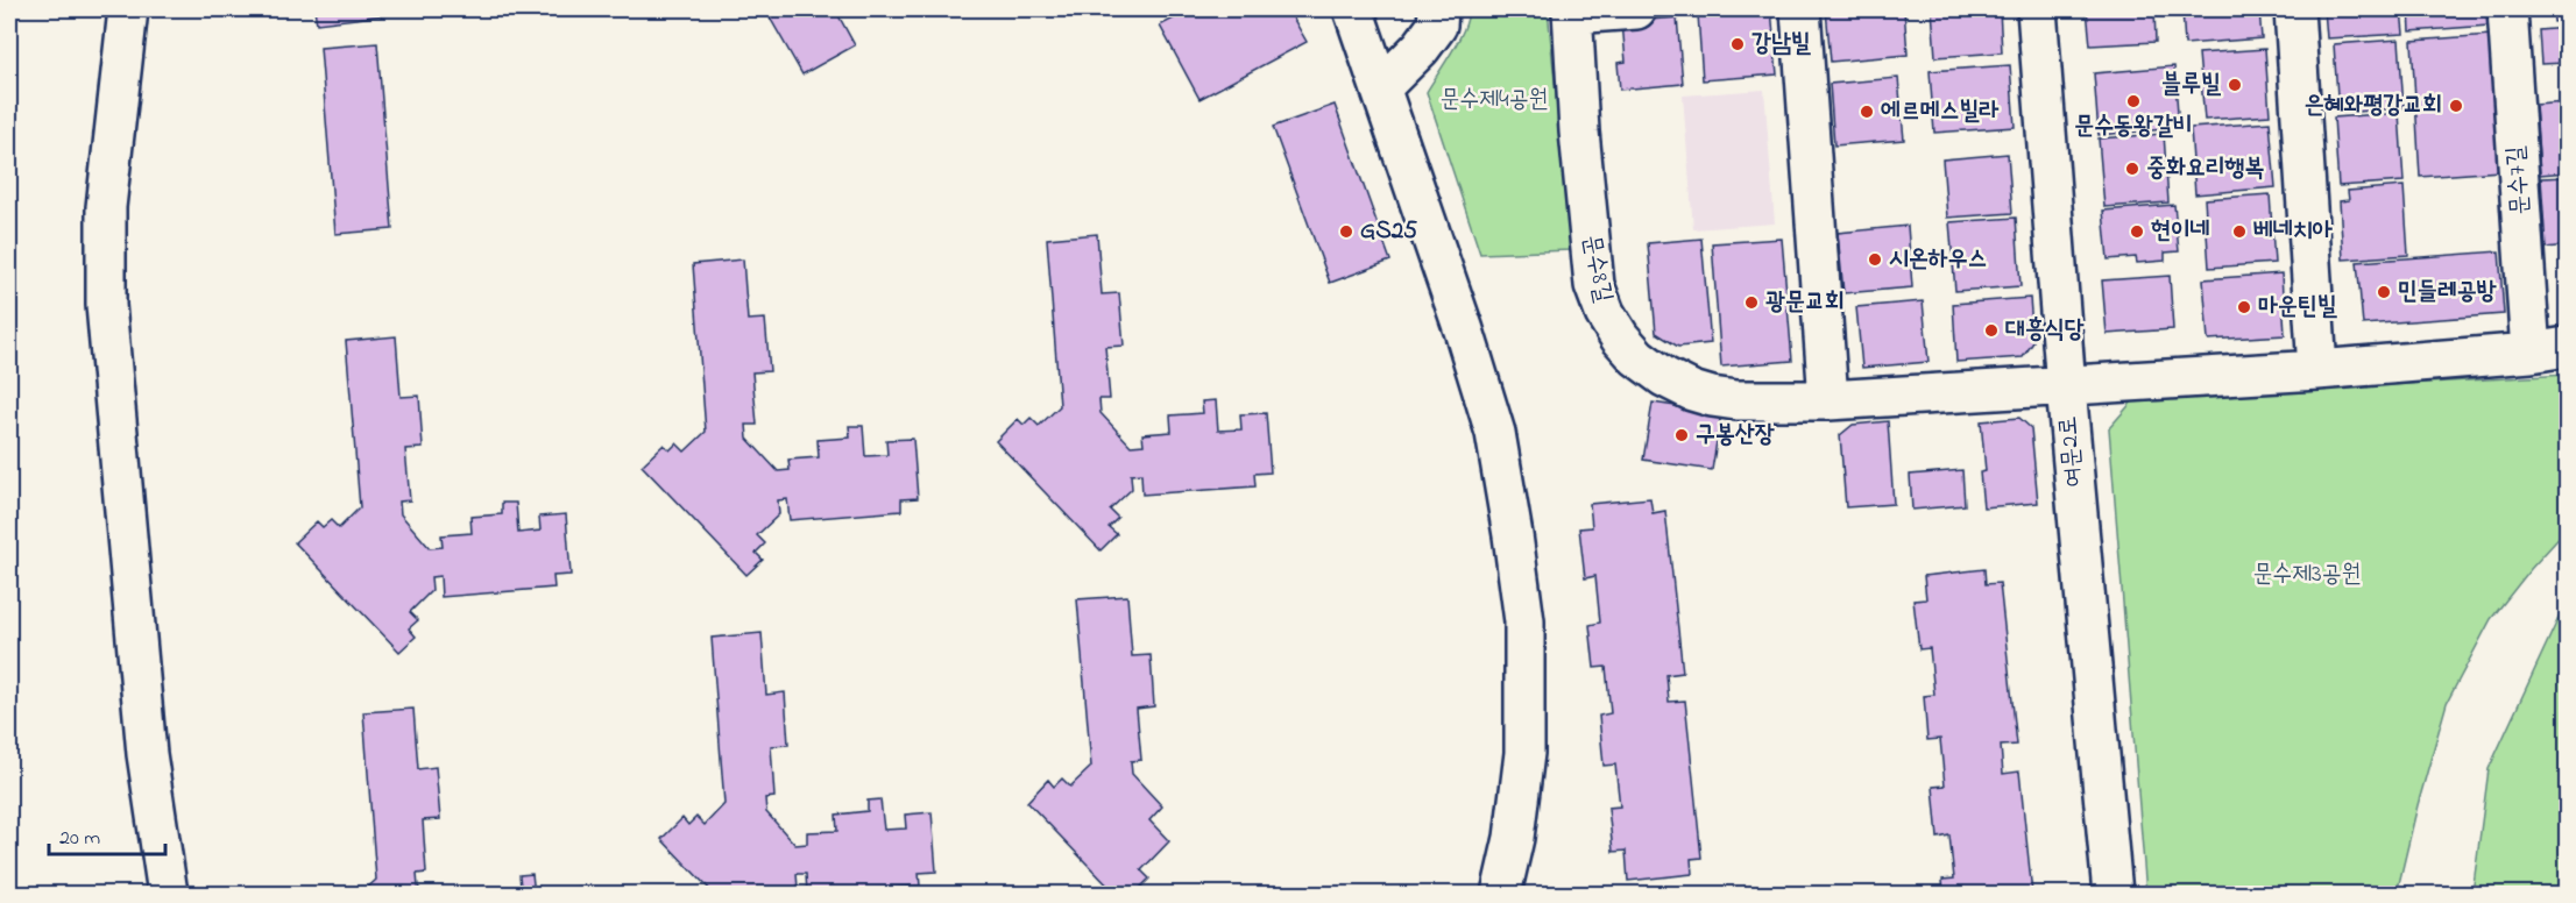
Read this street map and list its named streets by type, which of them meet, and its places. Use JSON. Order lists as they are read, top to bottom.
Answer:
{
  "streets": {
    "street": ["문수7길", "문수8길", "여문2로"]
  },
  "crossings": [
    ["문수8길", "여문2로"]
  ],
  "parks": ["문수제4공원", "문수제3공원"],
  "places": [
    "강남빌",
    "블루빌",
    "문수동왕갈비",
    "은혜와평강교회",
    "에르메스빌라",
    "중화요리행복",
    "GS25",
    "현이네",
    "베네치아",
    "시온하우스",
    "민들레공방",
    "광문교회",
    "마운틴빌",
    "대흥식당",
    "구봉산장"
  ],
  "scale_bar": "20 m"
}
